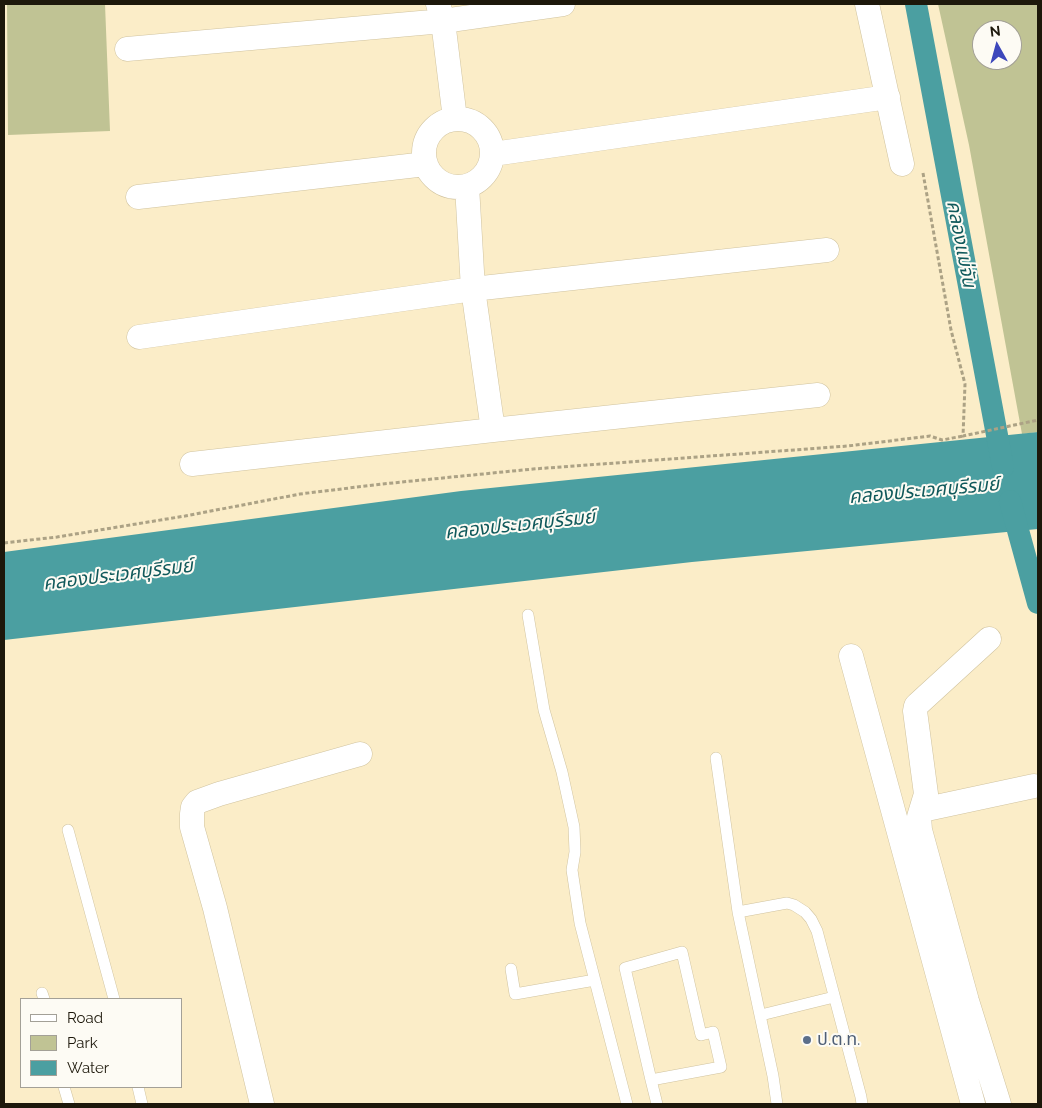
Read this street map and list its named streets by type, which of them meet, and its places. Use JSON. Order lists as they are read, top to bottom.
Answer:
{
  "water": ["คลองแม่จัน", "คลองประเวศบุรีรมย์"],
  "places": ["ป.ต.ท."],
  "legend": ["Road", "Park", "Water"],
  "north": "top"
}
